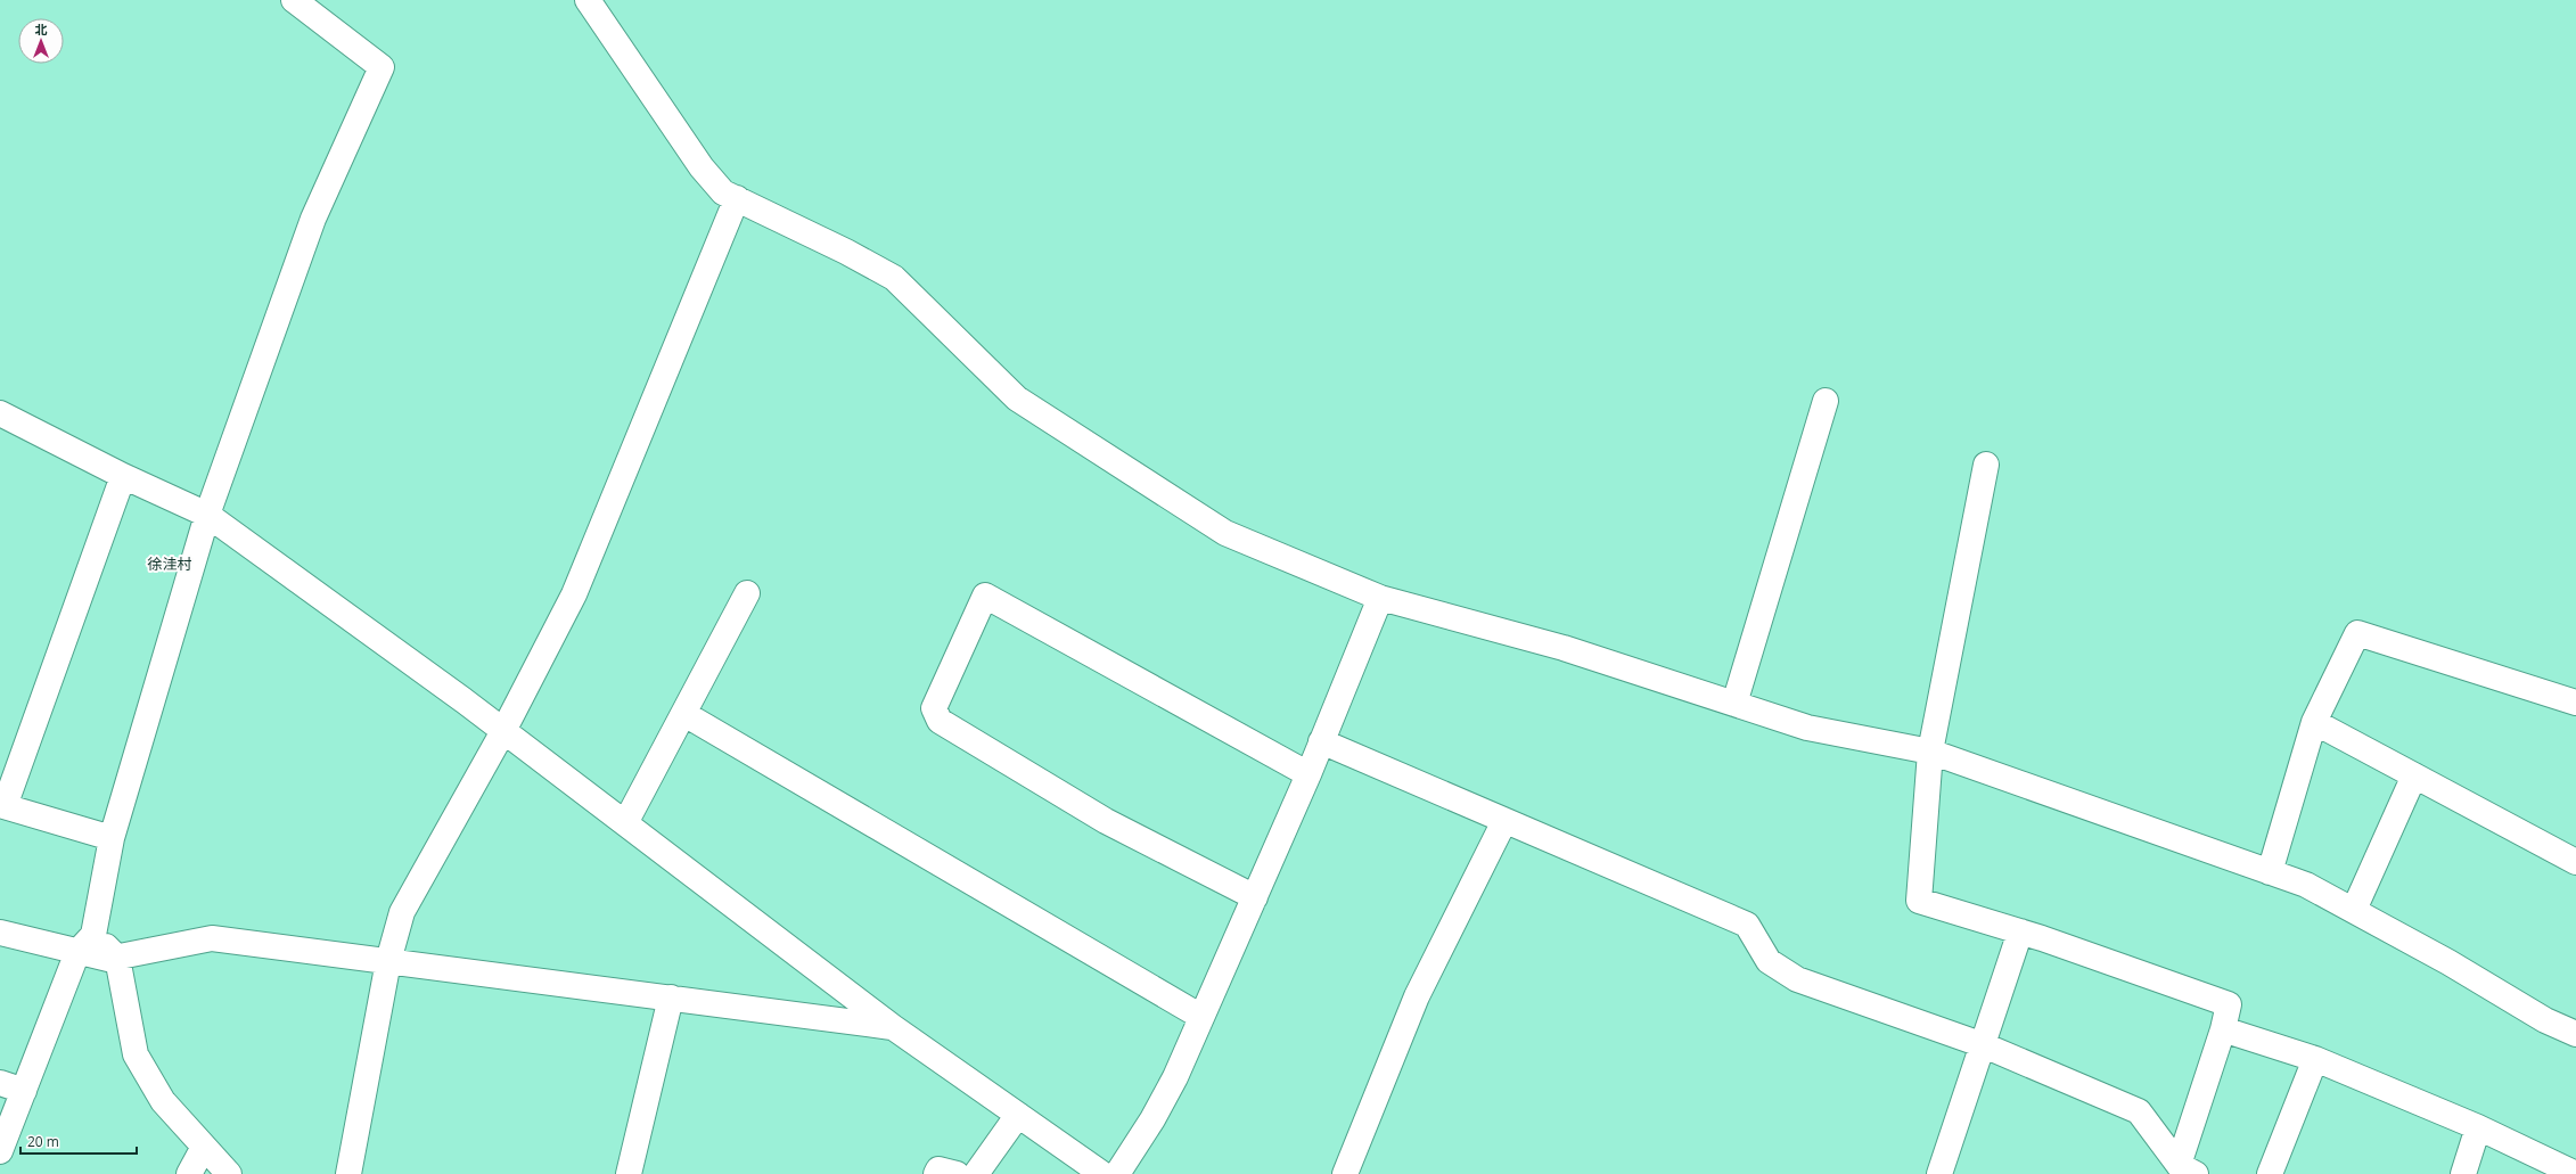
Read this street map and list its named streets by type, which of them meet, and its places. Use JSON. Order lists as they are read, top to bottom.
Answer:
{
  "districts": ["徐洼村"],
  "scale_bar": "20 m",
  "north": "top"
}
